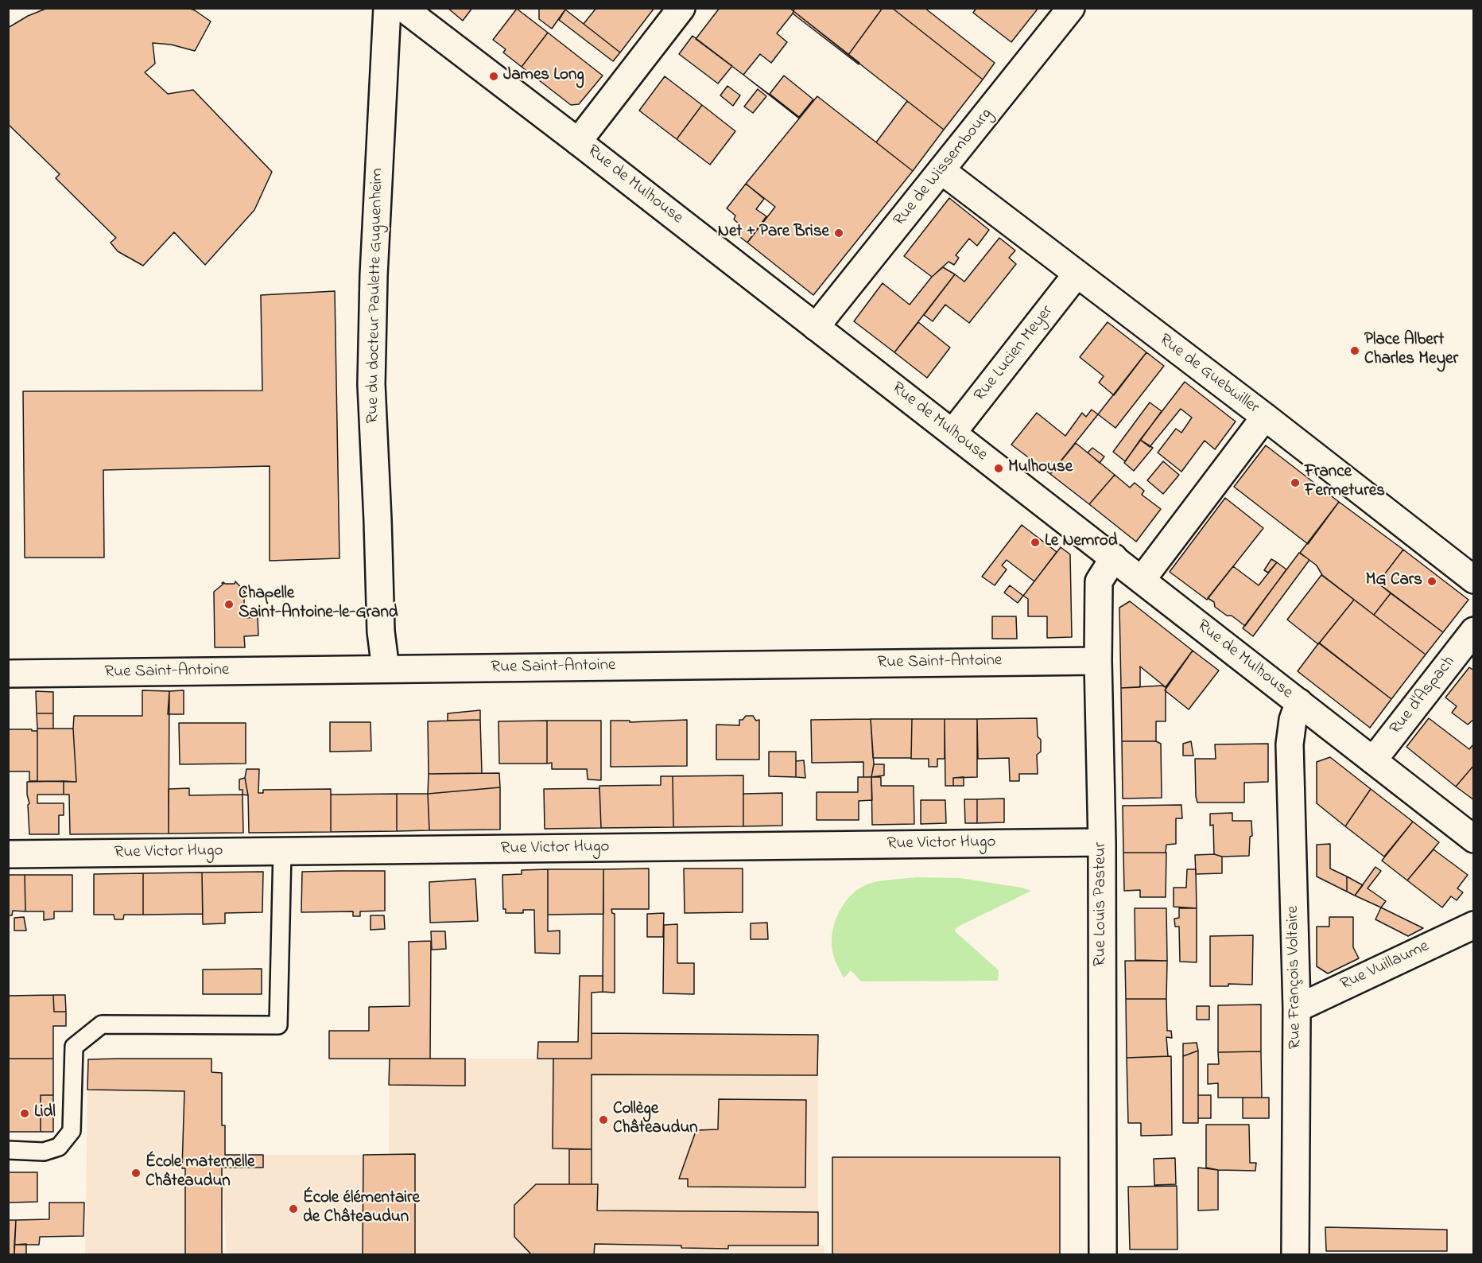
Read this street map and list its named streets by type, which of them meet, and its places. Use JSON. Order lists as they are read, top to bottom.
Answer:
{
  "streets": {
    "street": [
      "Rue de Wissembourg",
      "Rue de Mulhouse",
      "Rue du docteur Paulette Guguenheim",
      "Rue Lucien Meyer",
      "Rue de Guebwiller",
      "Rue Saint-Antoine",
      "Rue d'Aspach",
      "Rue Victor Hugo",
      "Rue Louis Pasteur",
      "Rue Vuillaume",
      "Rue François Voltaire"
    ]
  },
  "crossings": [
    ["Rue de Wissembourg", "Rue de Mulhouse"],
    ["Rue de Wissembourg", "Rue de Guebwiller"],
    ["Rue de Mulhouse", "Rue Lucien Meyer"],
    ["Rue de Mulhouse", "Rue d'Aspach"],
    ["Rue de Mulhouse", "Rue Louis Pasteur"],
    ["Rue de Mulhouse", "Rue François Voltaire"],
    ["Rue du docteur Paulette Guguenheim", "Rue Saint-Antoine"],
    ["Rue Lucien Meyer", "Rue de Guebwiller"],
    ["Rue Saint-Antoine", "Rue Louis Pasteur"],
    ["Rue Victor Hugo", "Rue Louis Pasteur"],
    ["Rue Vuillaume", "Rue François Voltaire"]
  ],
  "places": [
    "James Long",
    "Net + Pare Brise",
    "Place Albert Charles Meyer",
    "Mulhouse",
    "France Fermetures",
    "Le Nemrod",
    "MG Cars",
    "Chapelle Saint-Antoine-le-Grand",
    "Lidl",
    "Collège Châteaudun",
    "École maternelle Châteaudun",
    "École élémentaire de Châteaudun"
  ]
}
